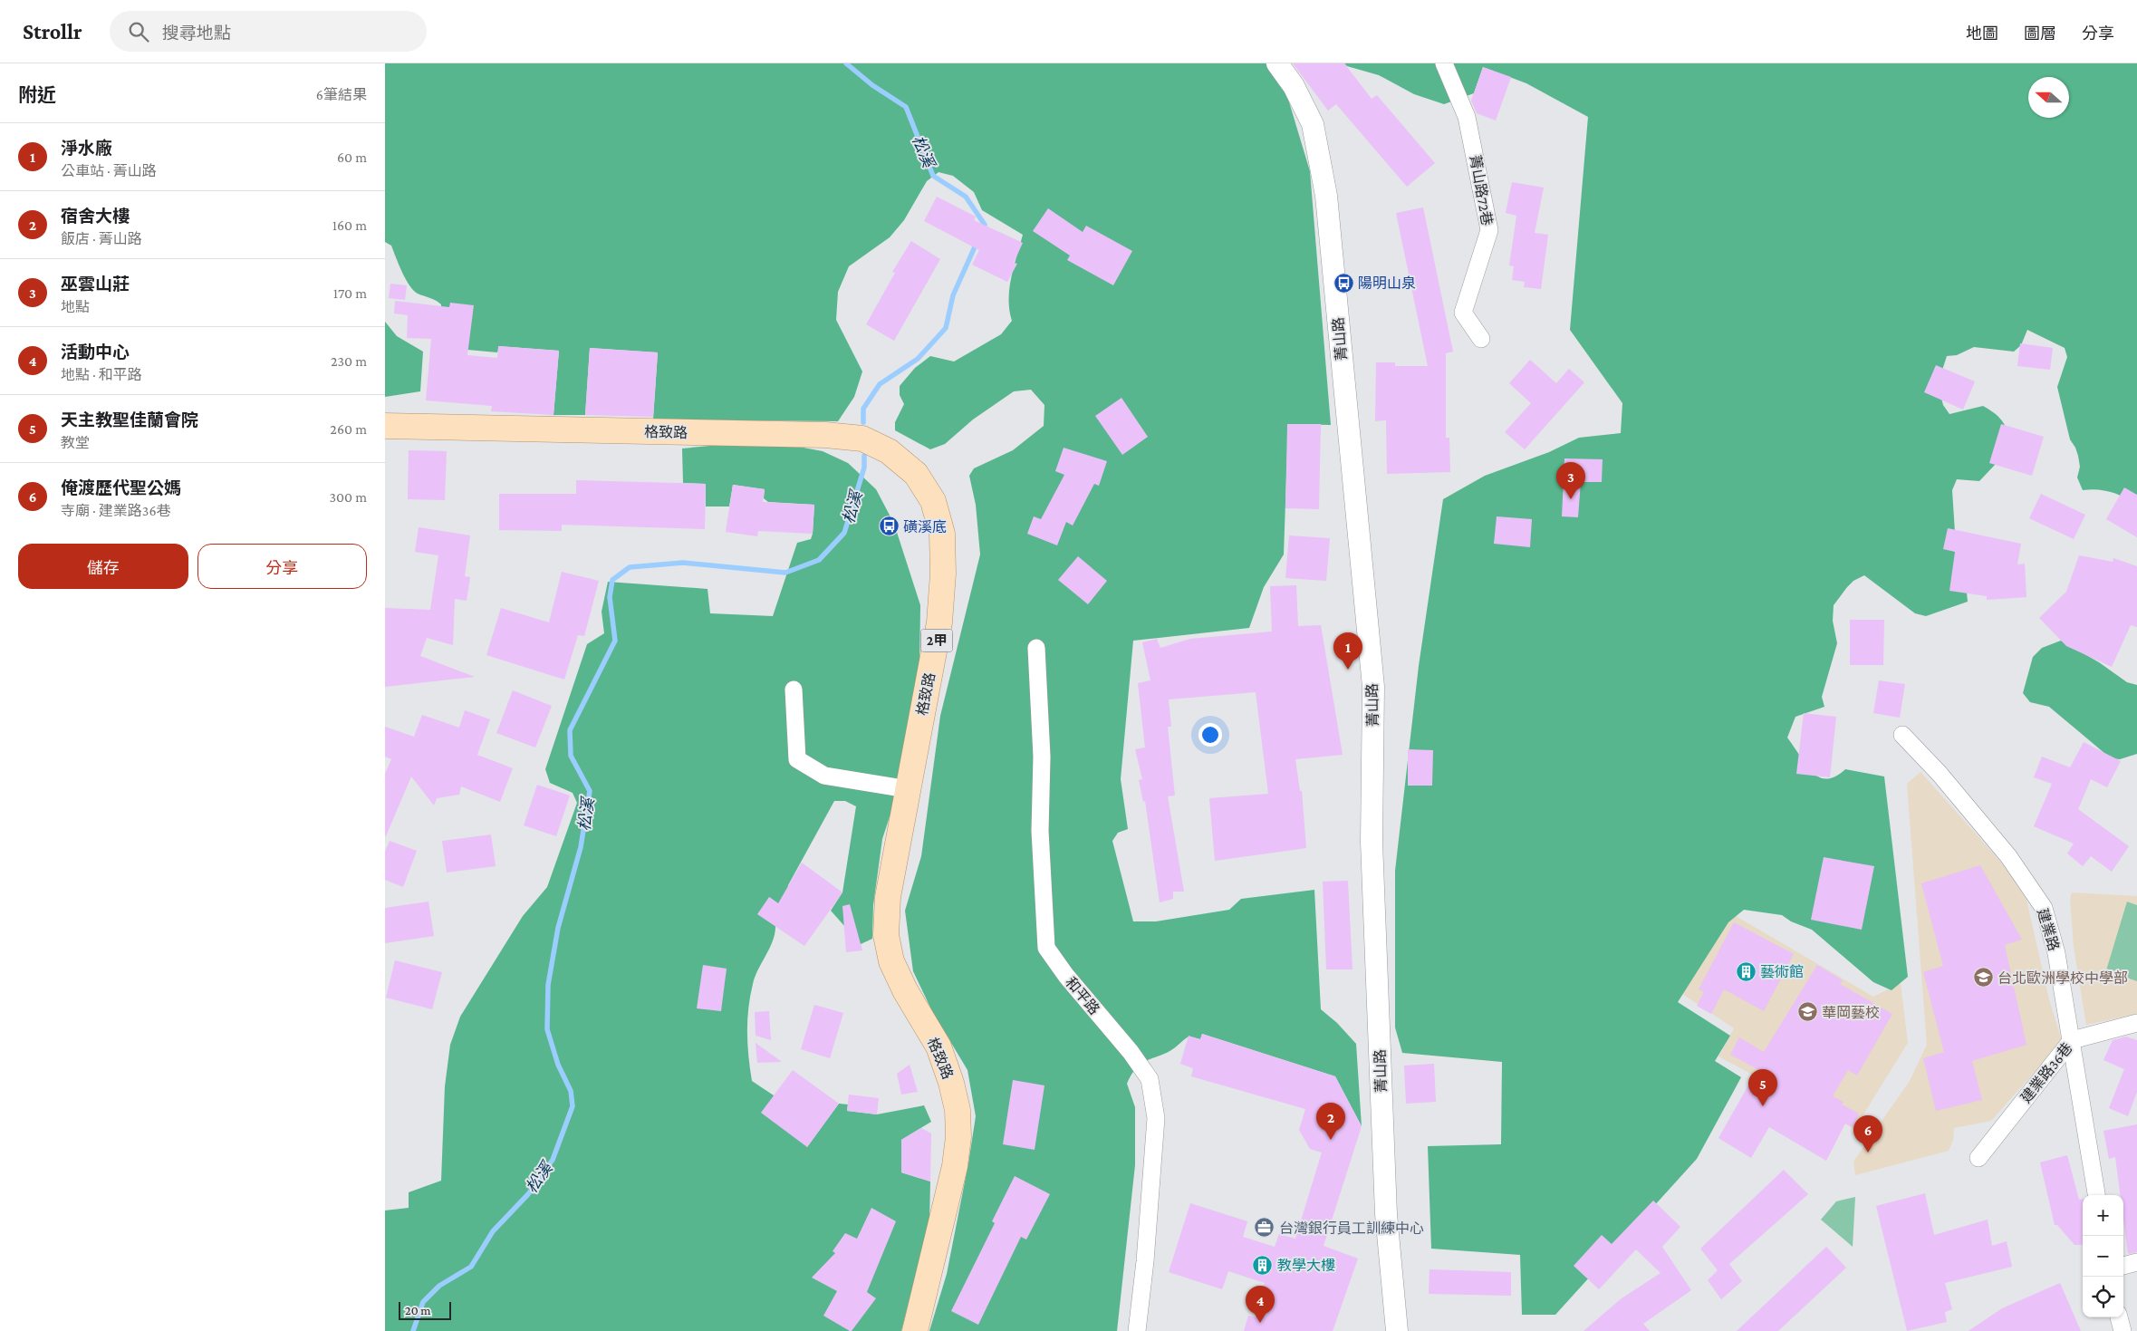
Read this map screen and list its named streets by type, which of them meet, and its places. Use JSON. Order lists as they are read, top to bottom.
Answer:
{
  "streets": {
    "main road": ["格致路", "2甲"],
    "street": [
      "菁山路72巷",
      "菁山路",
      "建業路",
      "和平路",
      "建業路36巷"
    ]
  },
  "crossings": [
    ["建業路", "建業路36巷"]
  ],
  "water": ["松溪"],
  "places": {
    "bus stop": ["陽明山泉", "磺溪底"],
    "building": ["藝術館", "教學大樓"],
    "school or university": ["台北歐洲學校中學部", "華岡藝校"],
    "office": ["台灣銀行員工訓練中心"]
  },
  "scale_bar": "20 m",
  "north": "left",
  "page": {
    "header": "Strollr",
    "search": "搜尋地點",
    "nav": ["地圖", "圖層", "分享"],
    "heading": ["附近", "6筆結果"],
    "list": [
      {
        "mark": "1",
        "name": "淨水廠",
        "note": "公車站 · 菁山路",
        "value": "60 m"
      },
      {
        "mark": "2",
        "name": "宿舍大樓",
        "note": "飯店 · 菁山路",
        "value": "160 m"
      },
      {
        "mark": "3",
        "name": "巫雲山莊",
        "note": "地點",
        "value": "170 m"
      },
      {
        "mark": "4",
        "name": "活動中心",
        "note": "地點 · 和平路",
        "value": "230 m"
      },
      {
        "mark": "5",
        "name": "天主教聖佳蘭會院",
        "note": "教堂",
        "value": "260 m"
      },
      {
        "mark": "6",
        "name": "俺渡歷代聖公媽",
        "note": "寺廟 · 建業路36巷",
        "value": "300 m"
      }
    ],
    "pins": [
      "3",
      "1",
      "5",
      "2",
      "6",
      "4"
    ],
    "buttons": ["儲存", "分享"],
    "map_buttons": ["+", "−"],
    "scale": "20 m"
  }
}
